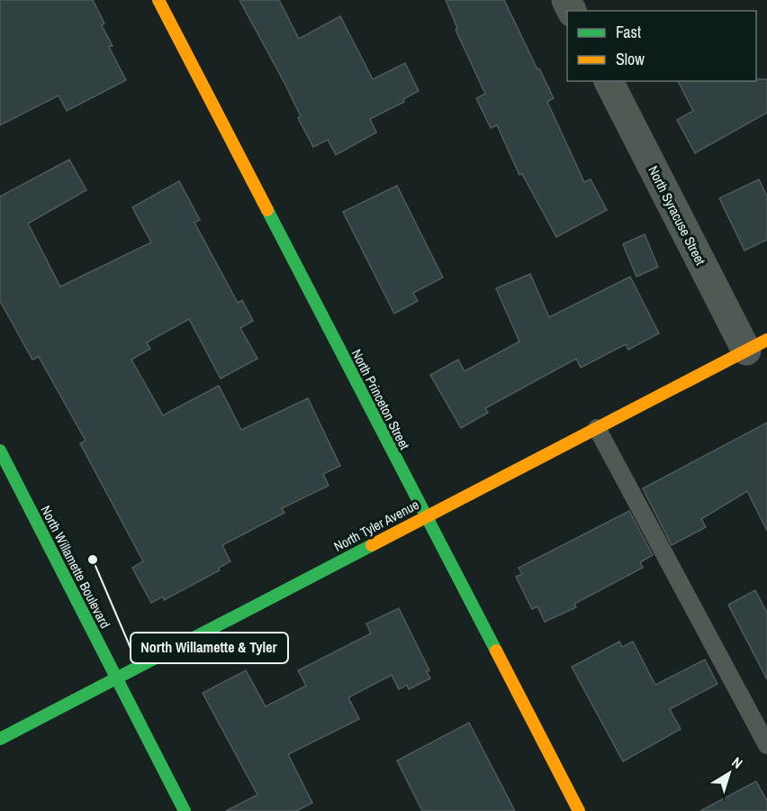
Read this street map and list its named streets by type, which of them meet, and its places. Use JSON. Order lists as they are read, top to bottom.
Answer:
{
  "streets": {
    "street": [
      "North Syracuse Street",
      "North Princeton Street",
      "North Tyler Avenue",
      "North Willamette Boulevard"
    ]
  },
  "crossings": [
    ["North Syracuse Street", "North Tyler Avenue"],
    ["North Princeton Street", "North Tyler Avenue"],
    ["North Tyler Avenue", "North Willamette Boulevard"]
  ],
  "places": ["North Willamette & Tyler"],
  "legend": ["Fast", "Slow"],
  "north": "top right"
}
